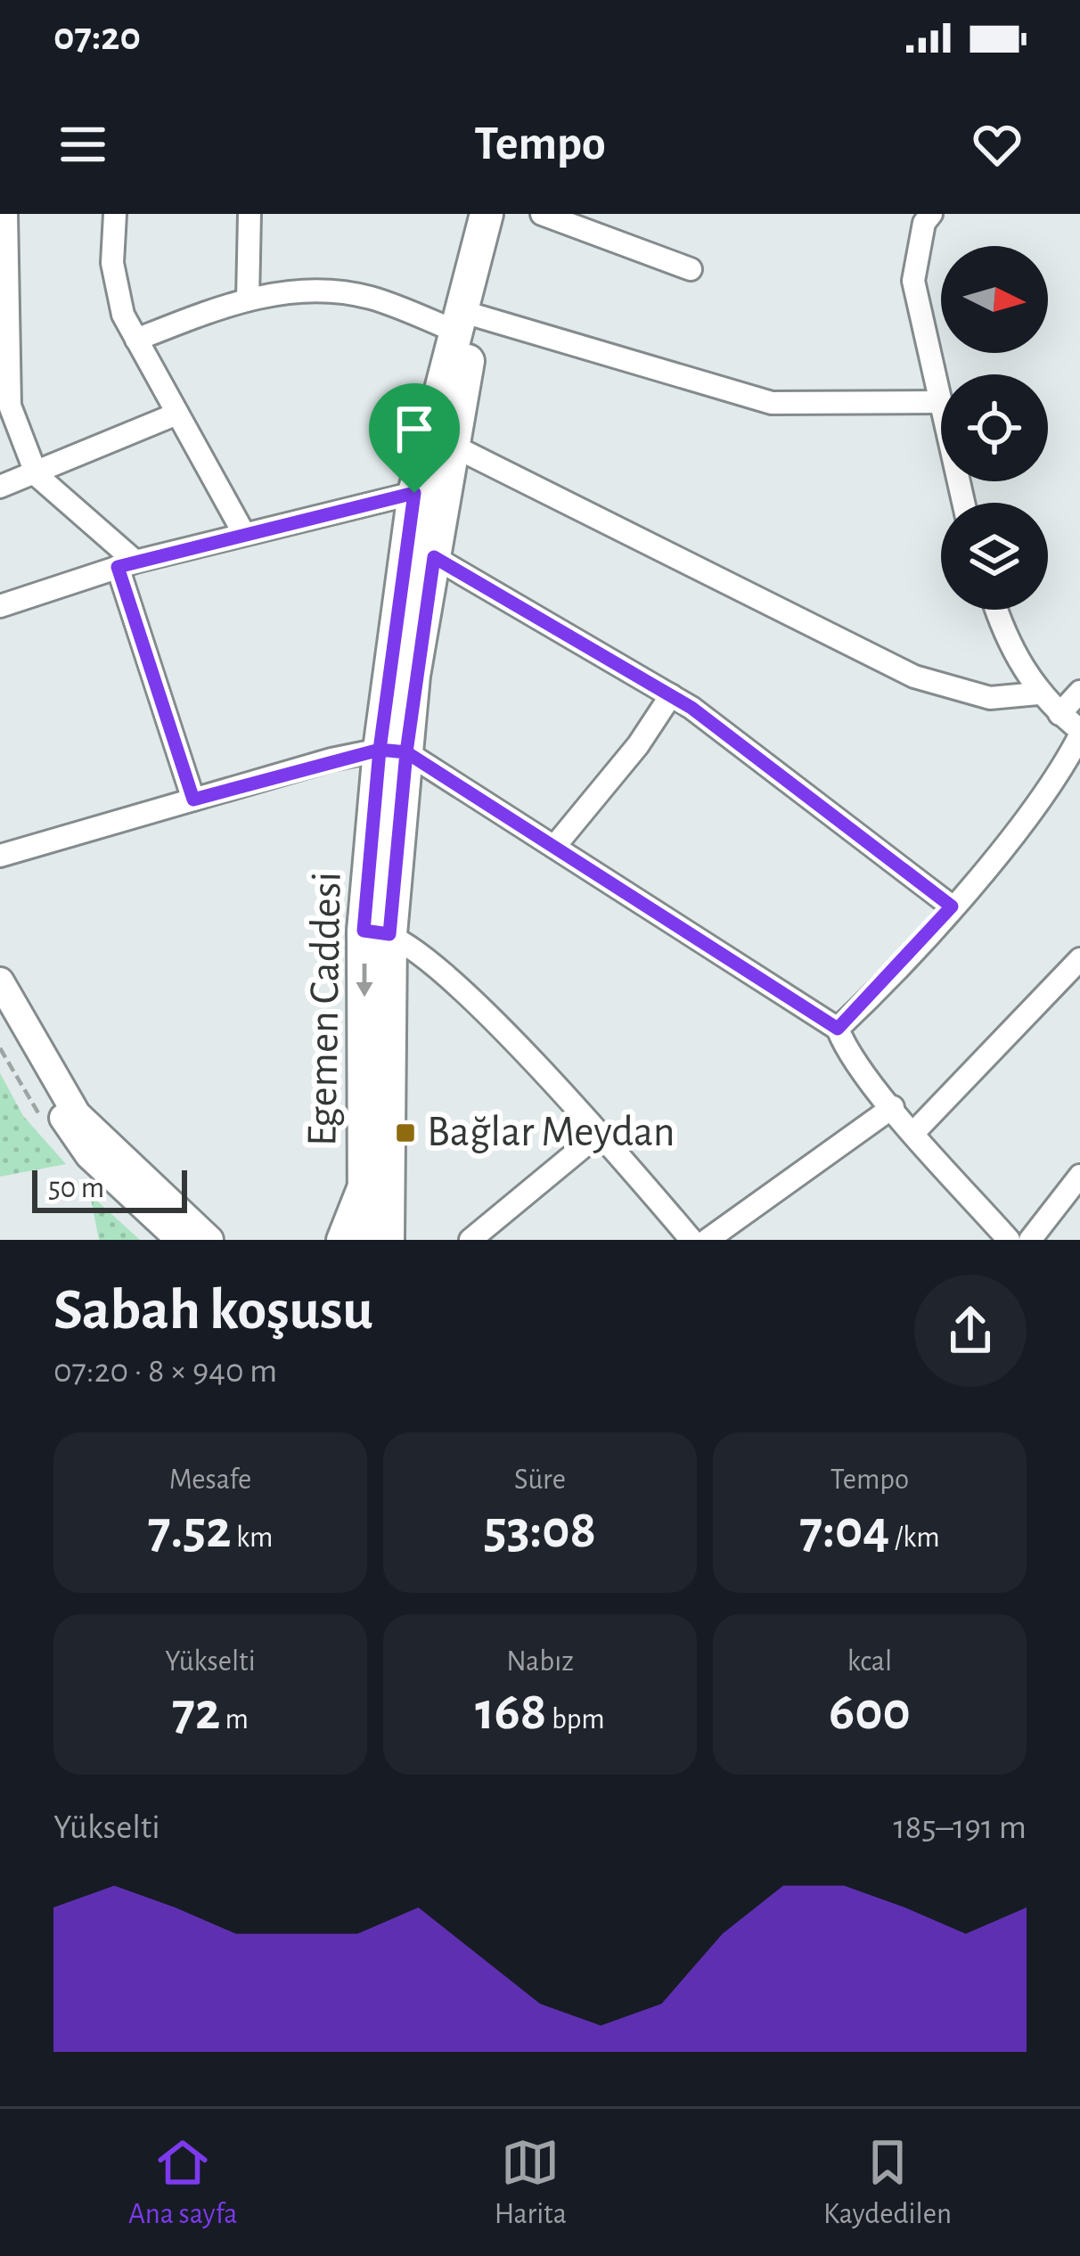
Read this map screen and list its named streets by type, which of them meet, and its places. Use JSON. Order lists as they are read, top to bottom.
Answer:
{
  "streets": {
    "main road": ["Egemen Caddesi"]
  },
  "places": {
    "transit": ["Bağlar Meydan"]
  },
  "scale_bar": "50 m",
  "north": "right",
  "page": {
    "status": "07:20",
    "header": "Tempo",
    "scale": "50 m",
    "heading": ["Sabah koşusu", "07:20 · 8 × 940 m"],
    "stats": [
      ["Mesafe", "7.52 km"],
      ["Süre", "53:08"],
      ["Tempo", "7:04 /km"],
      ["Yükselti", "72 m"],
      ["Nabız", "168 bpm"],
      ["kcal", "600"]
    ],
    "chart": ["Yükselti", "185–191 m"],
    "tabs": ["Ana sayfa", "Harita", "Kaydedilen"]
  }
}
